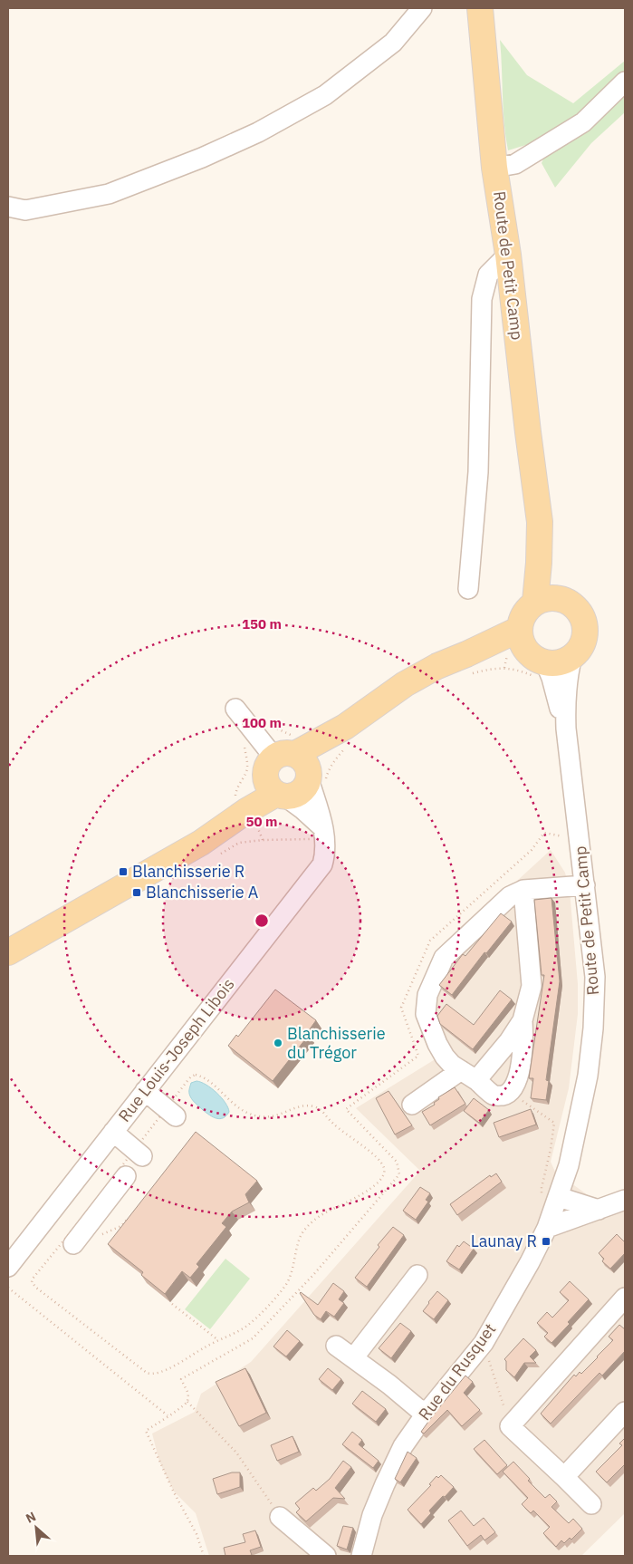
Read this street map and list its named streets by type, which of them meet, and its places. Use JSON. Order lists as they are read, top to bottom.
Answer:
{
  "streets": {
    "main road": ["Route de Petit Camp"],
    "street": ["Rue Louis-Joseph Libois", "Rue du Rusquet"]
  },
  "crossings": [
    ["Route de Petit Camp", "Rue du Rusquet"]
  ],
  "places": {
    "transit": ["Blanchisserie R", "Blanchisserie A", "Launay R"],
    "other": ["Blanchisserie du Trégor"]
  },
  "north": "top left",
  "rings": ["150 m", "100 m", "50 m"]
}
